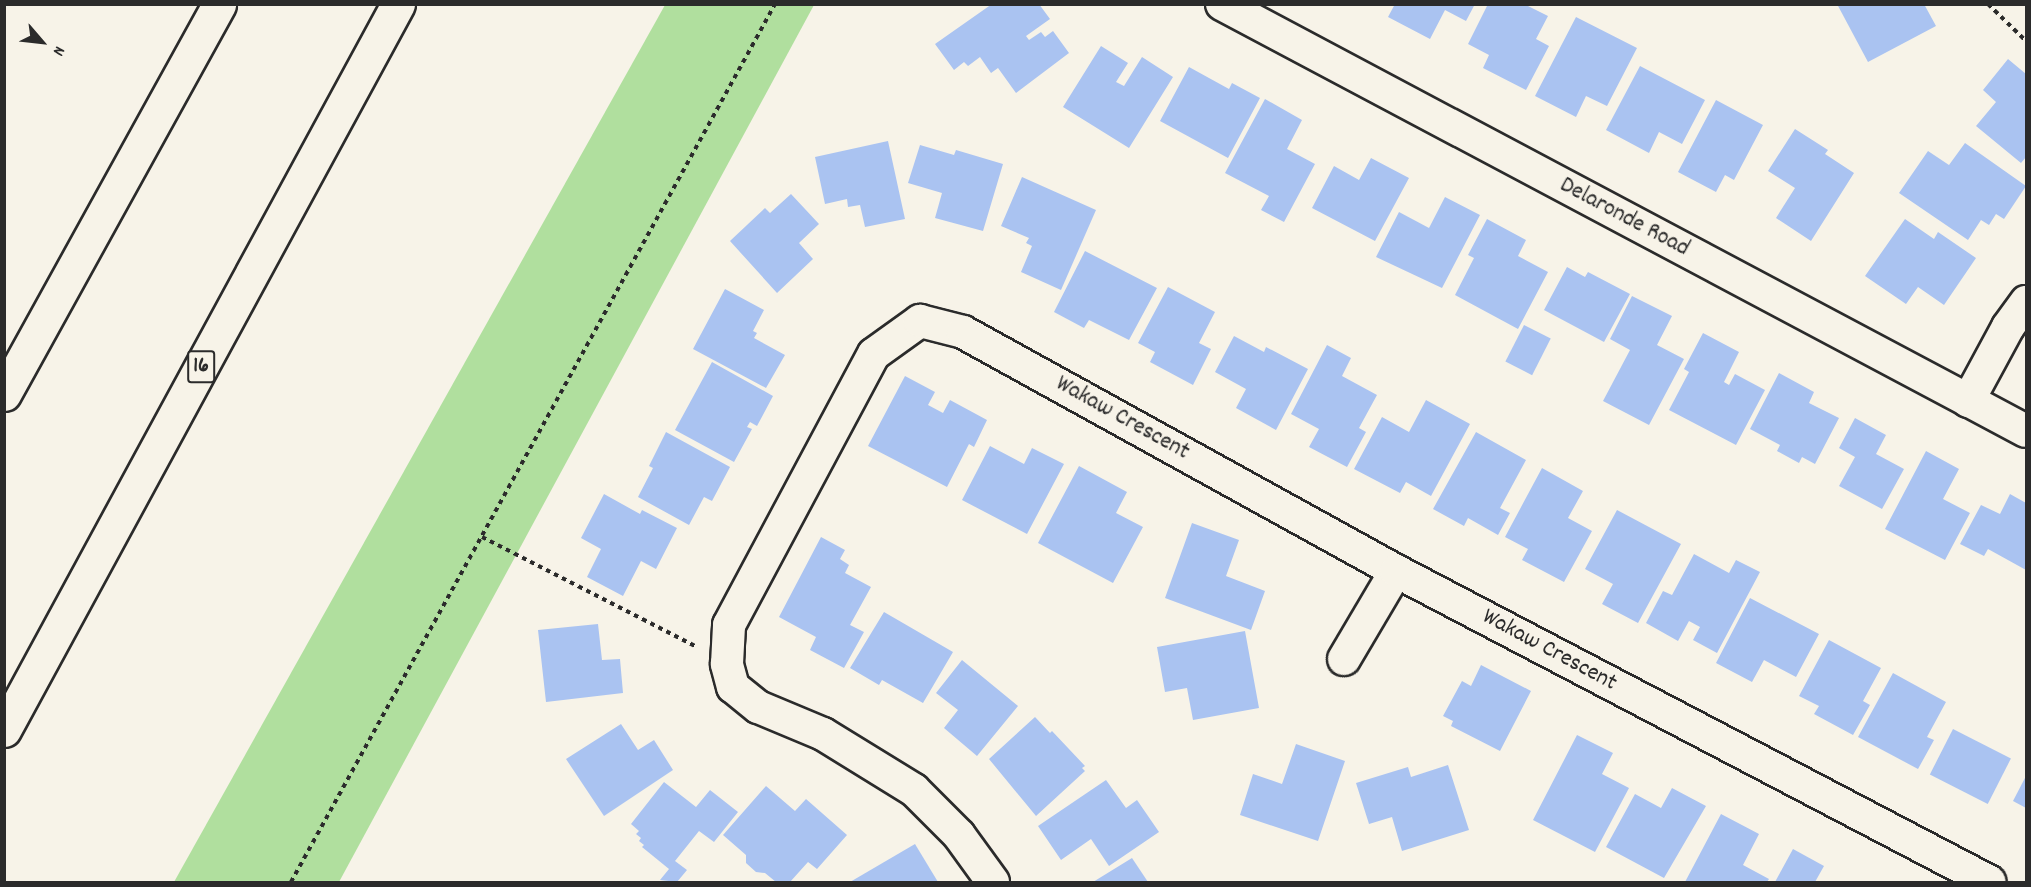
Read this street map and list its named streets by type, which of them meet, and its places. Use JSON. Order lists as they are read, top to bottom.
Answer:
{
  "streets": {
    "highway": ["16"],
    "street": ["Delaronde Road", "Wakaw Crescent"]
  },
  "north": "bottom right"
}
